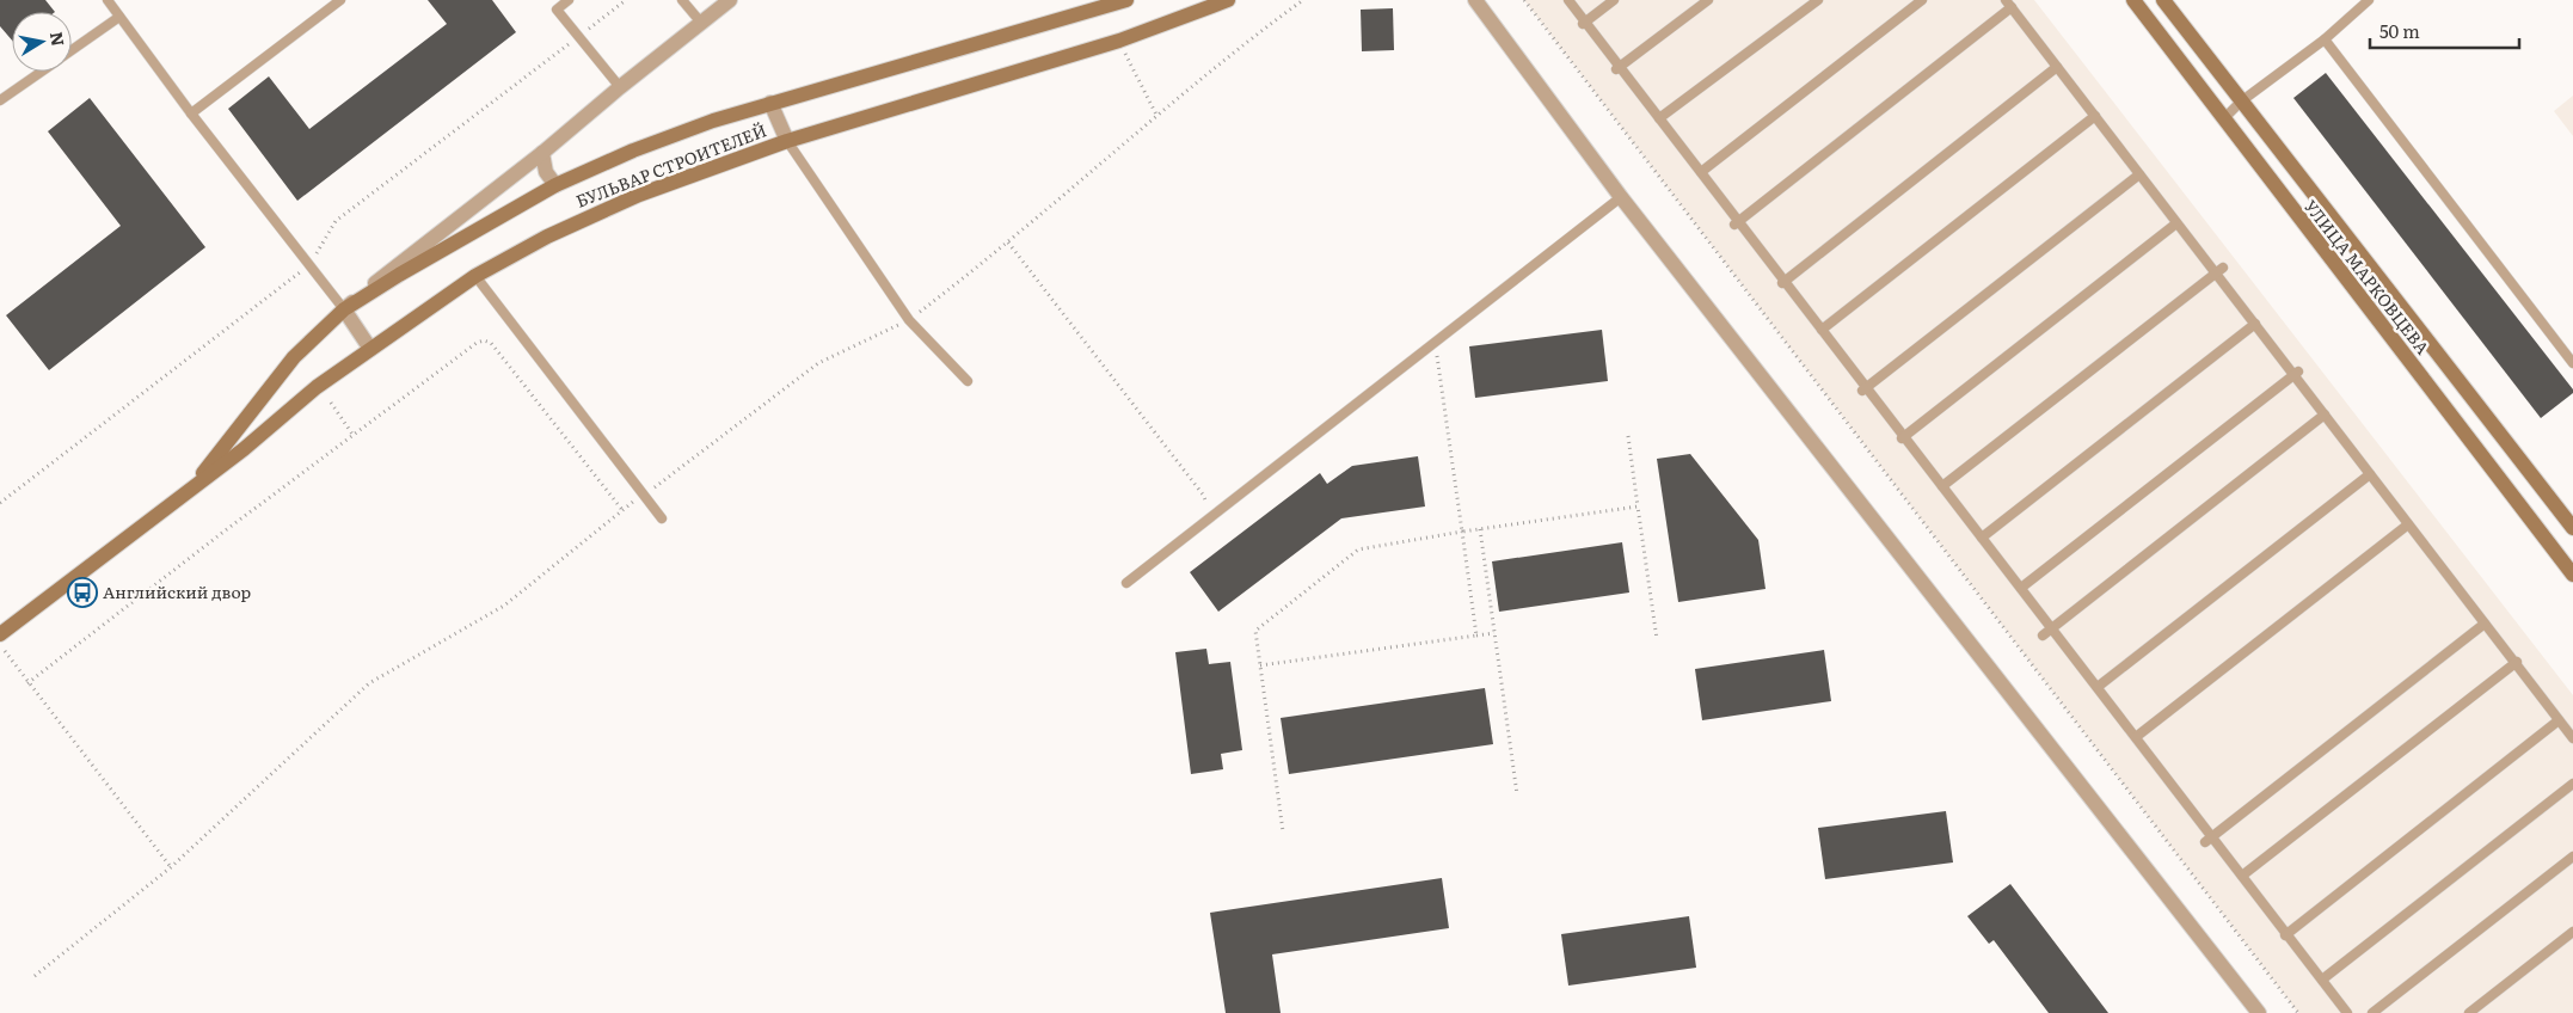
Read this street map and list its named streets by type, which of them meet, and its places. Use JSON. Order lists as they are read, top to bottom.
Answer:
{
  "streets": {
    "main road": ["БУЛЬВАР СТРОИТЕЛЕЙ", "УЛИЦА МАРКОВЦЕВА"]
  },
  "places": {
    "bus stop": ["Английский двор"]
  },
  "scale_bar": "50 m",
  "north": "right"
}
